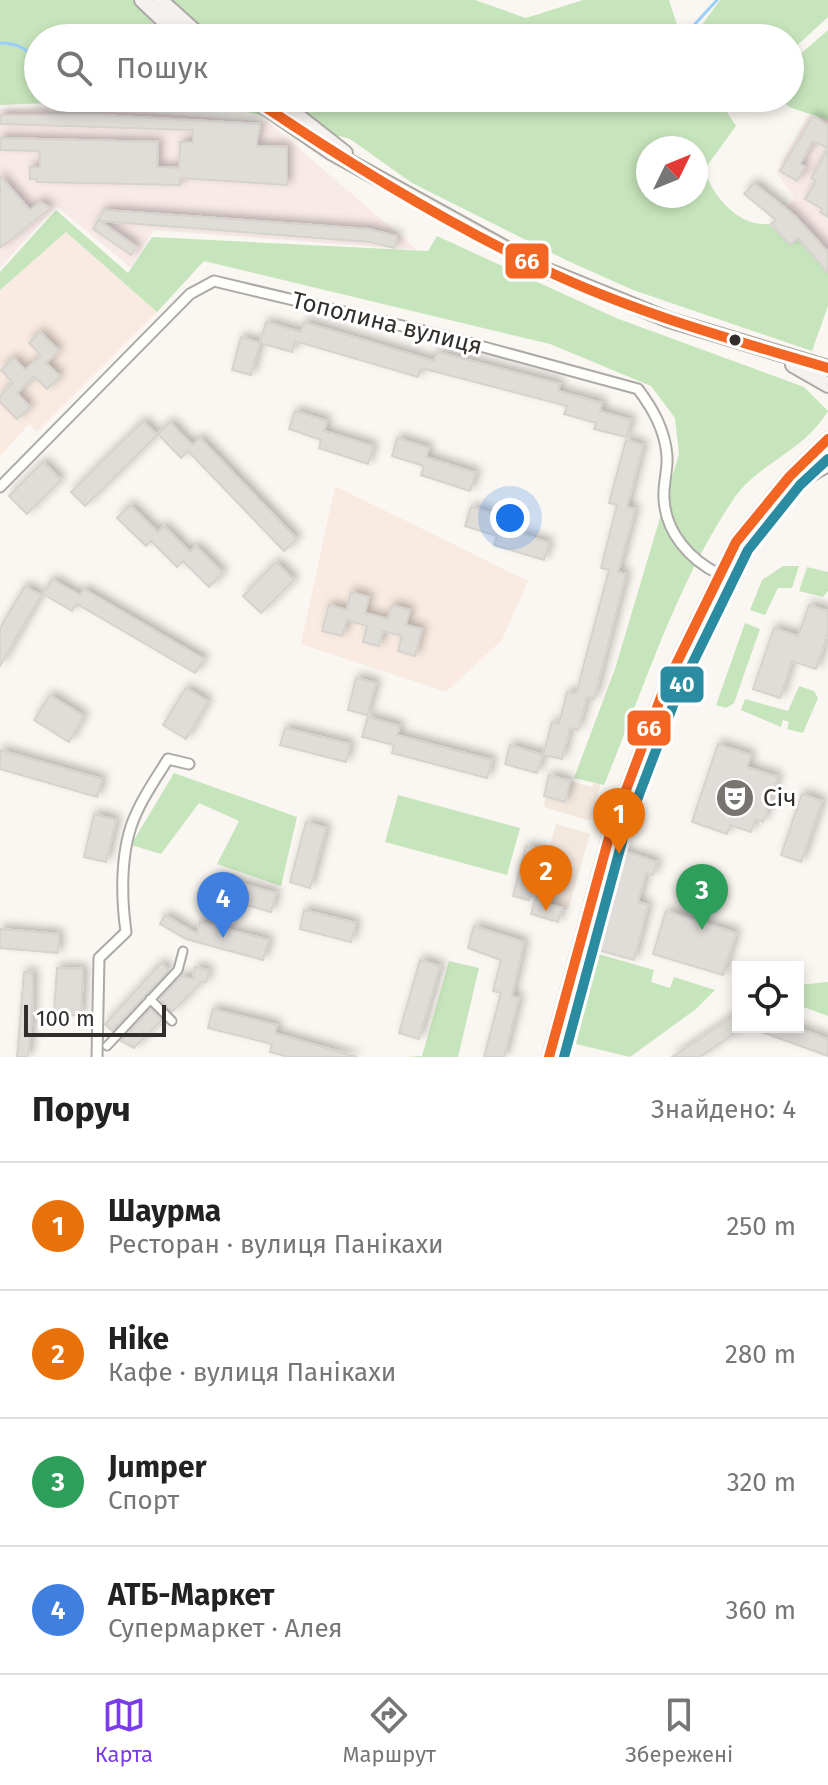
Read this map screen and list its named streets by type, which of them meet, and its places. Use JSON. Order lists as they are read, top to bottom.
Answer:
{
  "streets": {
    "street": ["Тополина вулиця"]
  },
  "places": {
    "theatre": ["Січ"]
  },
  "lines": ["transit line 66", "transit line 40"],
  "scale_bar": "100 m",
  "north": "top right",
  "page": {
    "search": "Пошук",
    "pins": [
      "1",
      "2",
      "3",
      "4"
    ],
    "scale": "100 m",
    "heading": ["Поруч", "Знайдено: 4"],
    "list": [
      {
        "mark": "1",
        "name": "Шаурма",
        "note": "Ресторан · вулиця Панікахи",
        "value": "250 m"
      },
      {
        "mark": "2",
        "name": "Hike",
        "note": "Кафе · вулиця Панікахи",
        "value": "280 m"
      },
      {
        "mark": "3",
        "name": "Jumper",
        "note": "Спорт",
        "value": "320 m"
      },
      {
        "mark": "4",
        "name": "АТБ-Маркет",
        "note": "Супермаркет · Алея",
        "value": "360 m"
      }
    ],
    "nav": ["Карта", "Маршрут", "Збережені"]
  }
}
